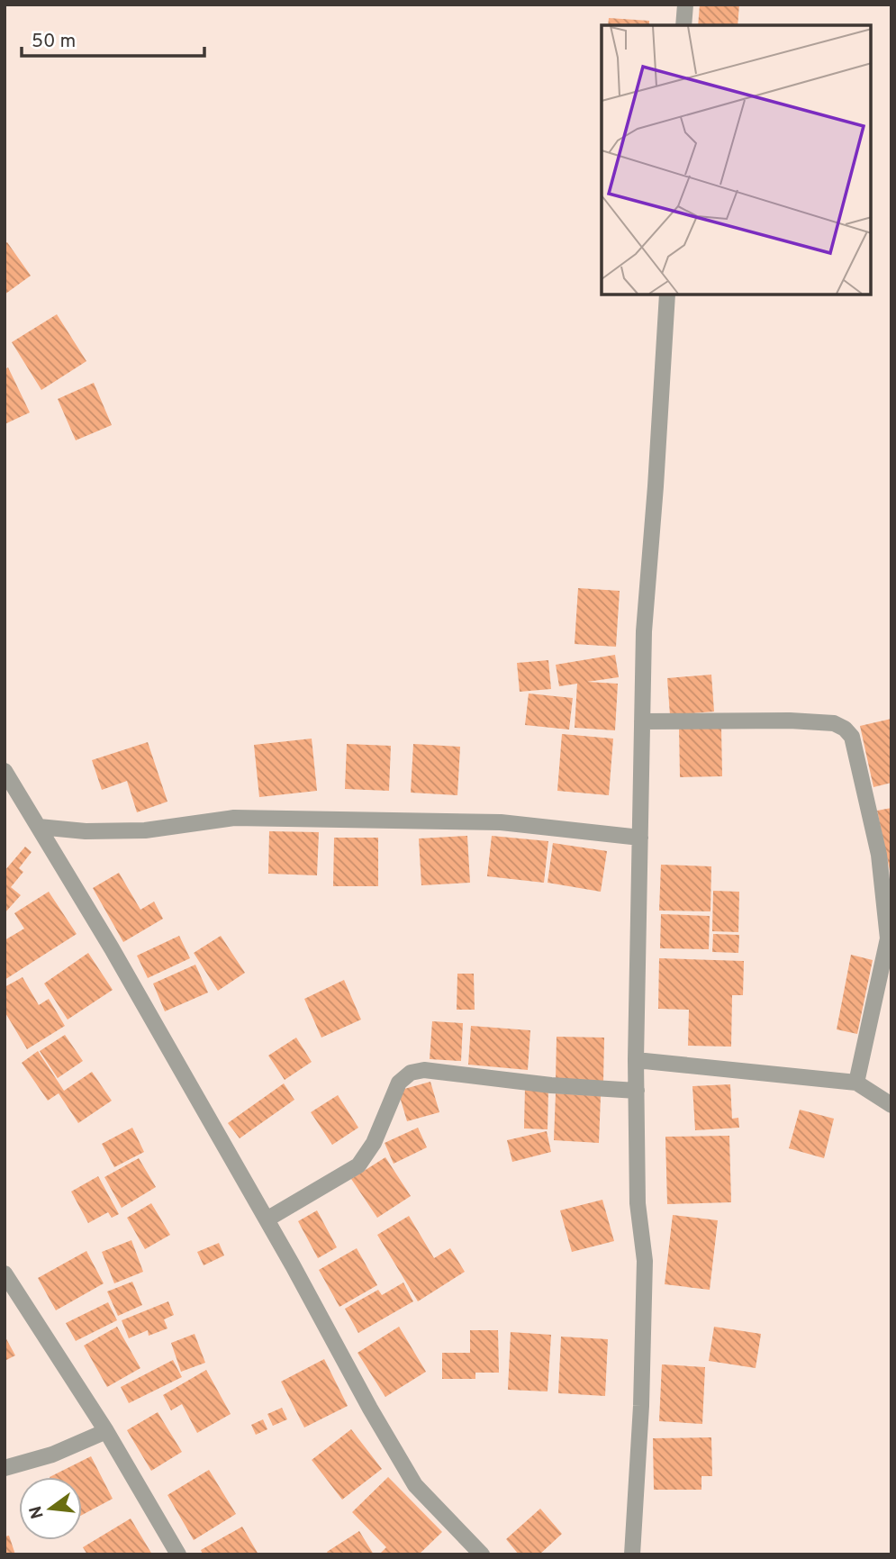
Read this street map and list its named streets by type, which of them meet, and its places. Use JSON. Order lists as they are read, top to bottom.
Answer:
{
  "scale_bar": "50 m",
  "north": "left"
}
